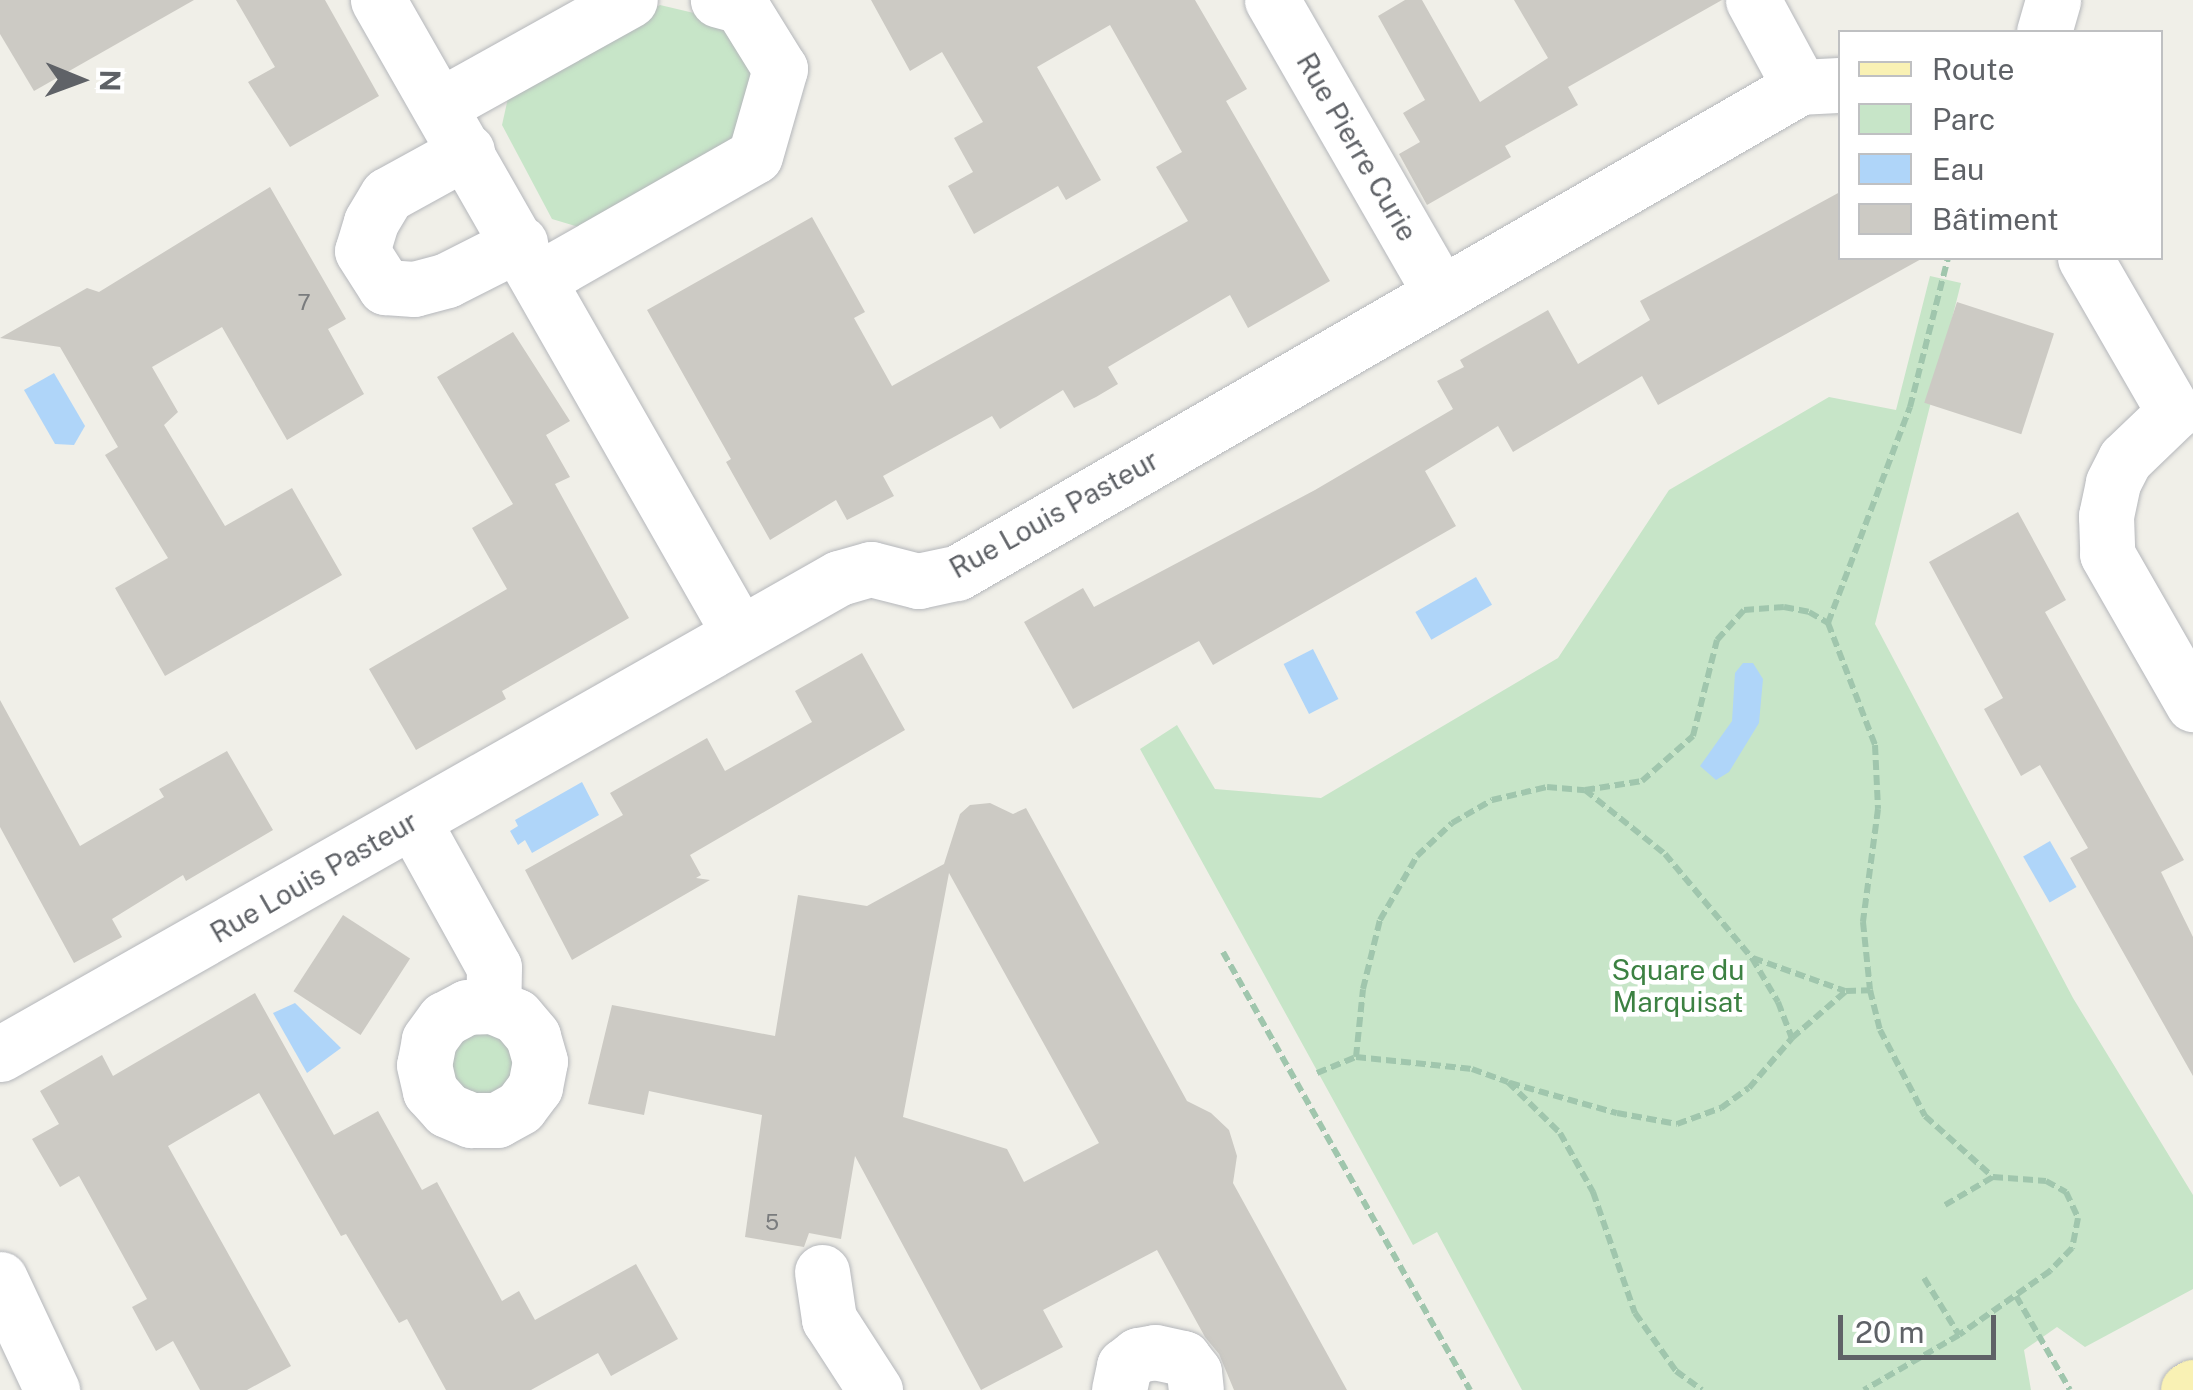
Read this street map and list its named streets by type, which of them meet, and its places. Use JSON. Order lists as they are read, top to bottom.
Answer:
{
  "streets": {
    "street": ["Rue Pierre Curie", "Rue Louis Pasteur"]
  },
  "crossings": [
    ["Rue Pierre Curie", "Rue Louis Pasteur"]
  ],
  "parks": ["Square du Marquisat"],
  "house_numbers": ["7", "5"],
  "legend": [
    "Route",
    "Parc",
    "Eau",
    "Bâtiment"
  ],
  "scale_bar": "20 m",
  "north": "right"
}
